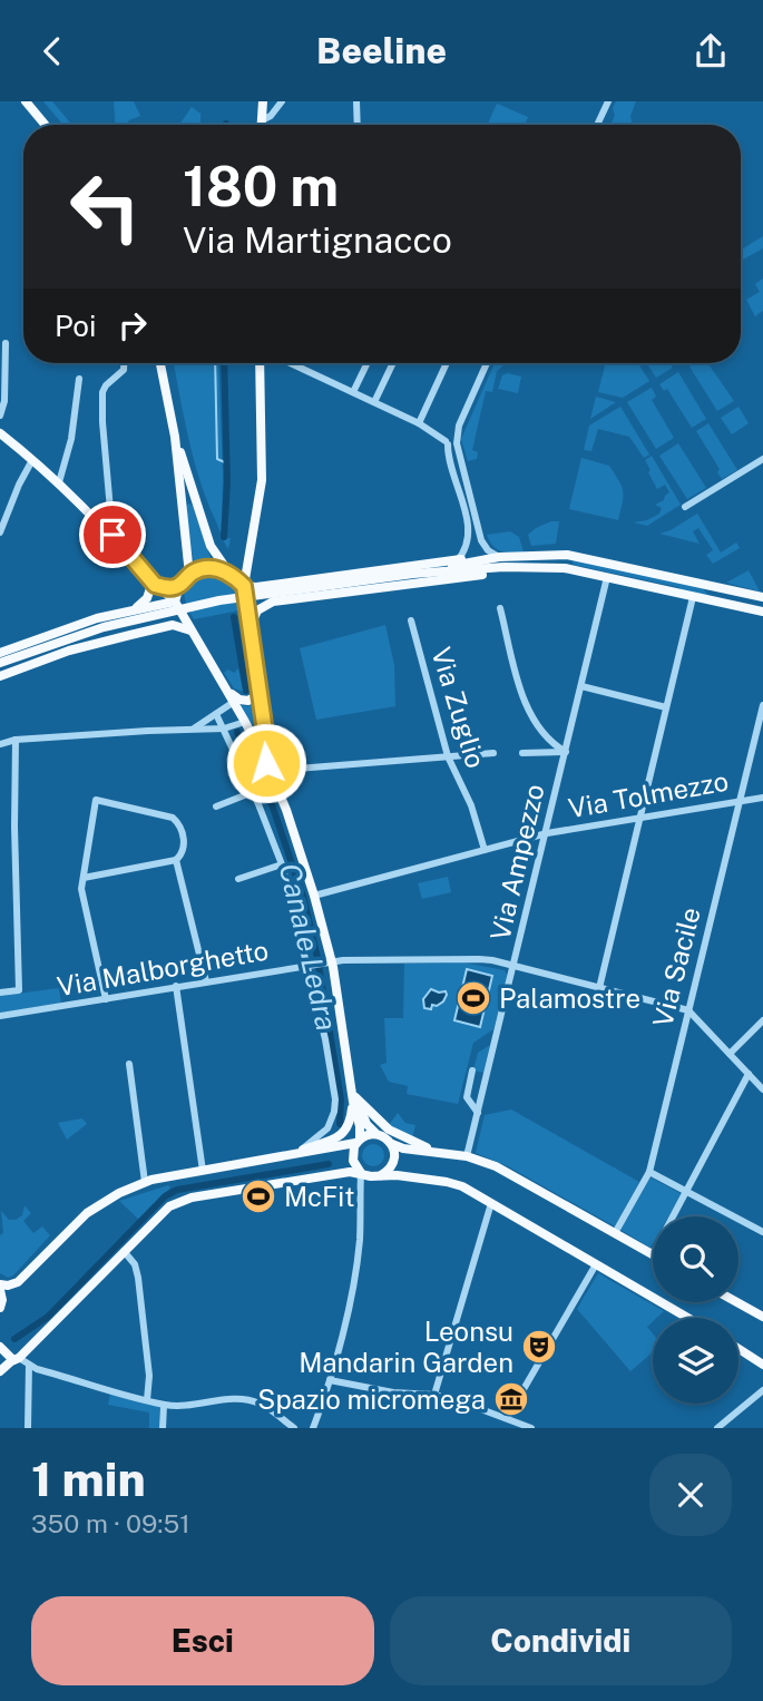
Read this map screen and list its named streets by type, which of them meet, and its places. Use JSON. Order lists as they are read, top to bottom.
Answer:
{
  "streets": {
    "street": [
      "Via Zuglio",
      "Via Tolmezzo",
      "Via Ampezzo",
      "Via Sacile",
      "Via Malborghetto"
    ]
  },
  "crossings": [
    ["Via Zuglio", "Via Tolmezzo"],
    ["Via Tolmezzo", "Via Ampezzo"],
    ["Via Tolmezzo", "Via Sacile"],
    ["Via Ampezzo", "Via Malborghetto"],
    ["Via Sacile", "Via Malborghetto"]
  ],
  "water": ["Canale Ledra"],
  "places": {
    "sports": ["Palamostre", "McFit"],
    "theatre": ["Leonsu Mandarin Garden"],
    "museum": ["Spazio micromega"]
  },
  "page": {
    "header": "Beeline",
    "turn": ["180 m", "Via Martignacco"],
    "then": "Poi",
    "heading": ["1 min", "350 m · 09:51"],
    "buttons": ["Esci", "Condividi"]
  }
}
